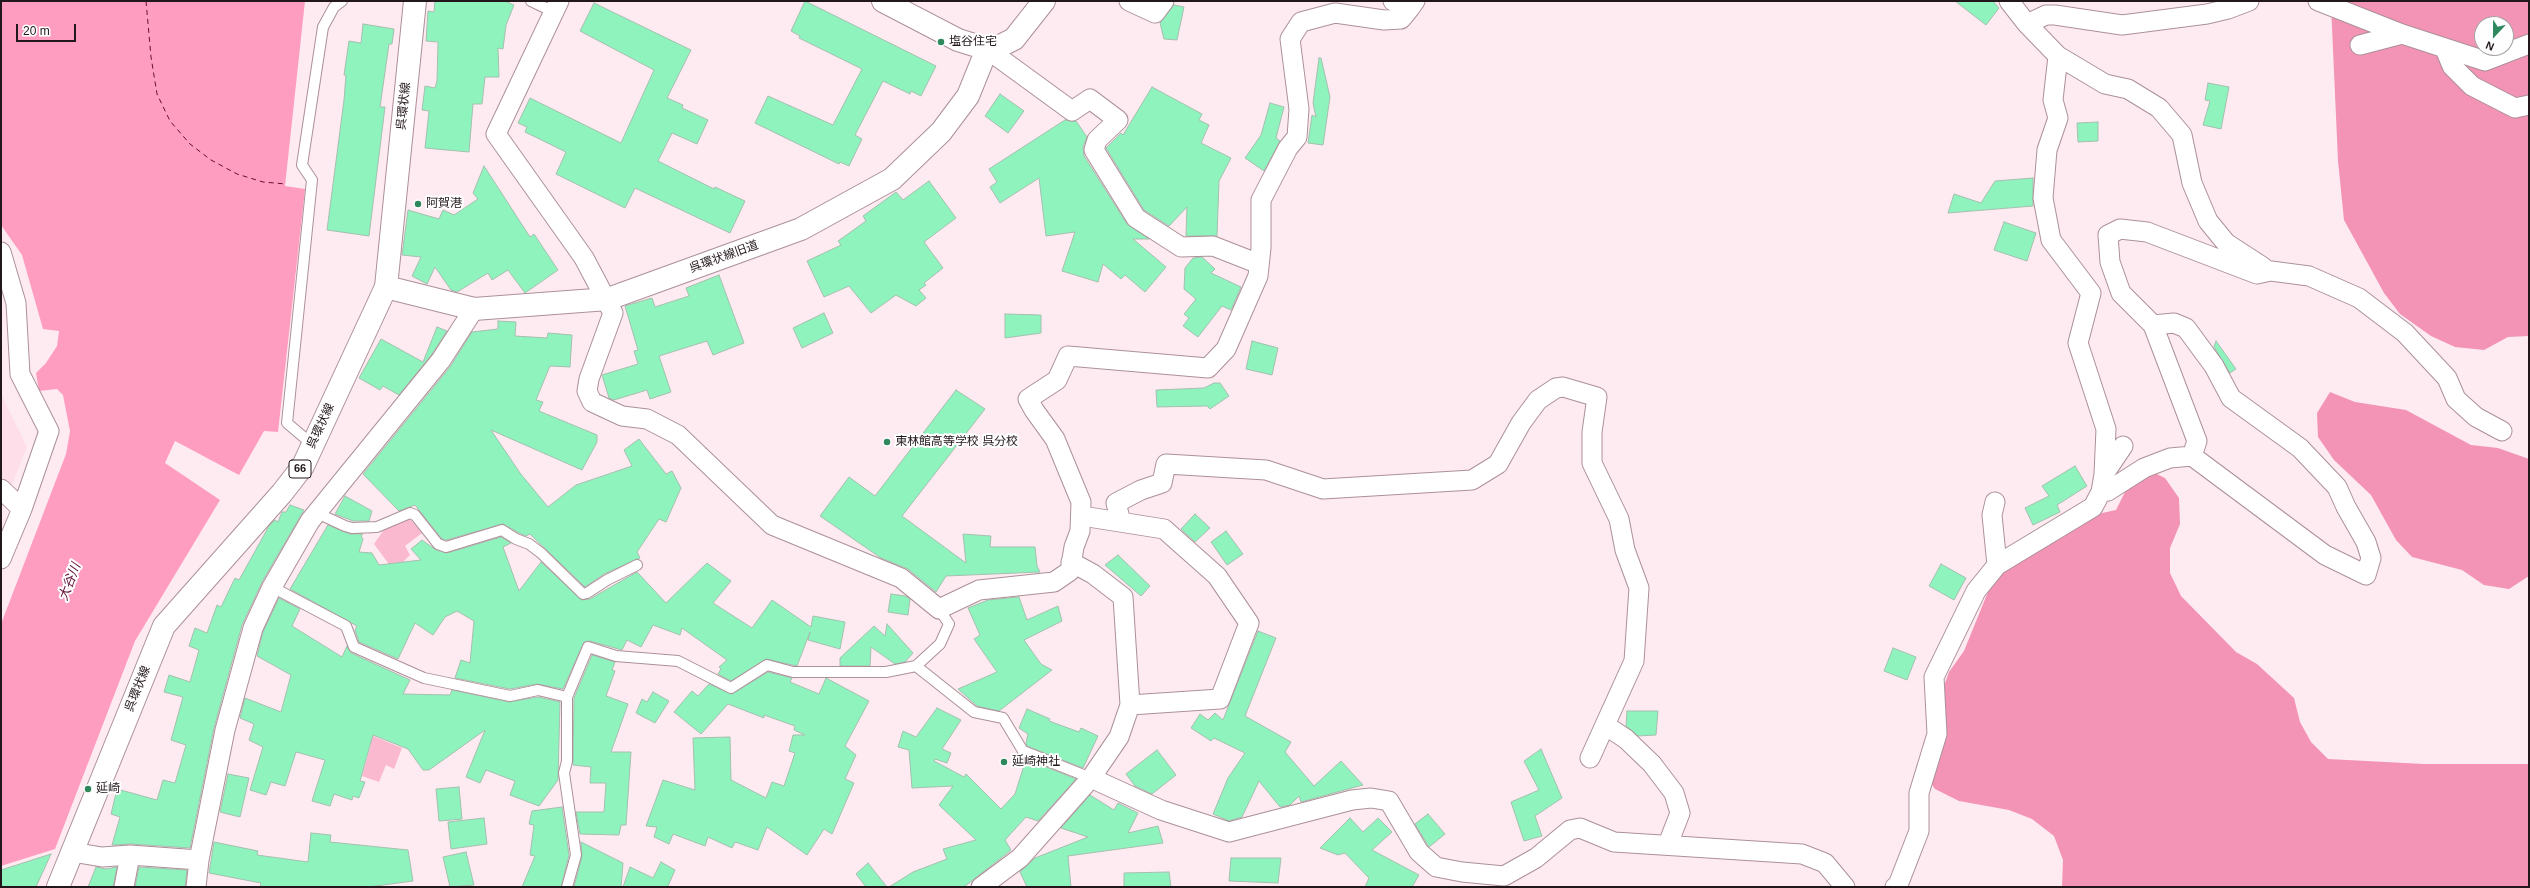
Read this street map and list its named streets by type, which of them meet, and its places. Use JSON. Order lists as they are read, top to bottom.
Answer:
{
  "streets": {
    "main road": ["呉環状線", "呉環状線旧道", "66"]
  },
  "crossings": [
    ["呉環状線", "呉環状線旧道"]
  ],
  "water": ["大谷川"],
  "places": [
    "塩谷住宅",
    "阿賀港",
    "東林館高等学校 呉分校",
    "延崎神社",
    "延崎"
  ],
  "scale_bar": "20 m",
  "north": "bottom"
}
